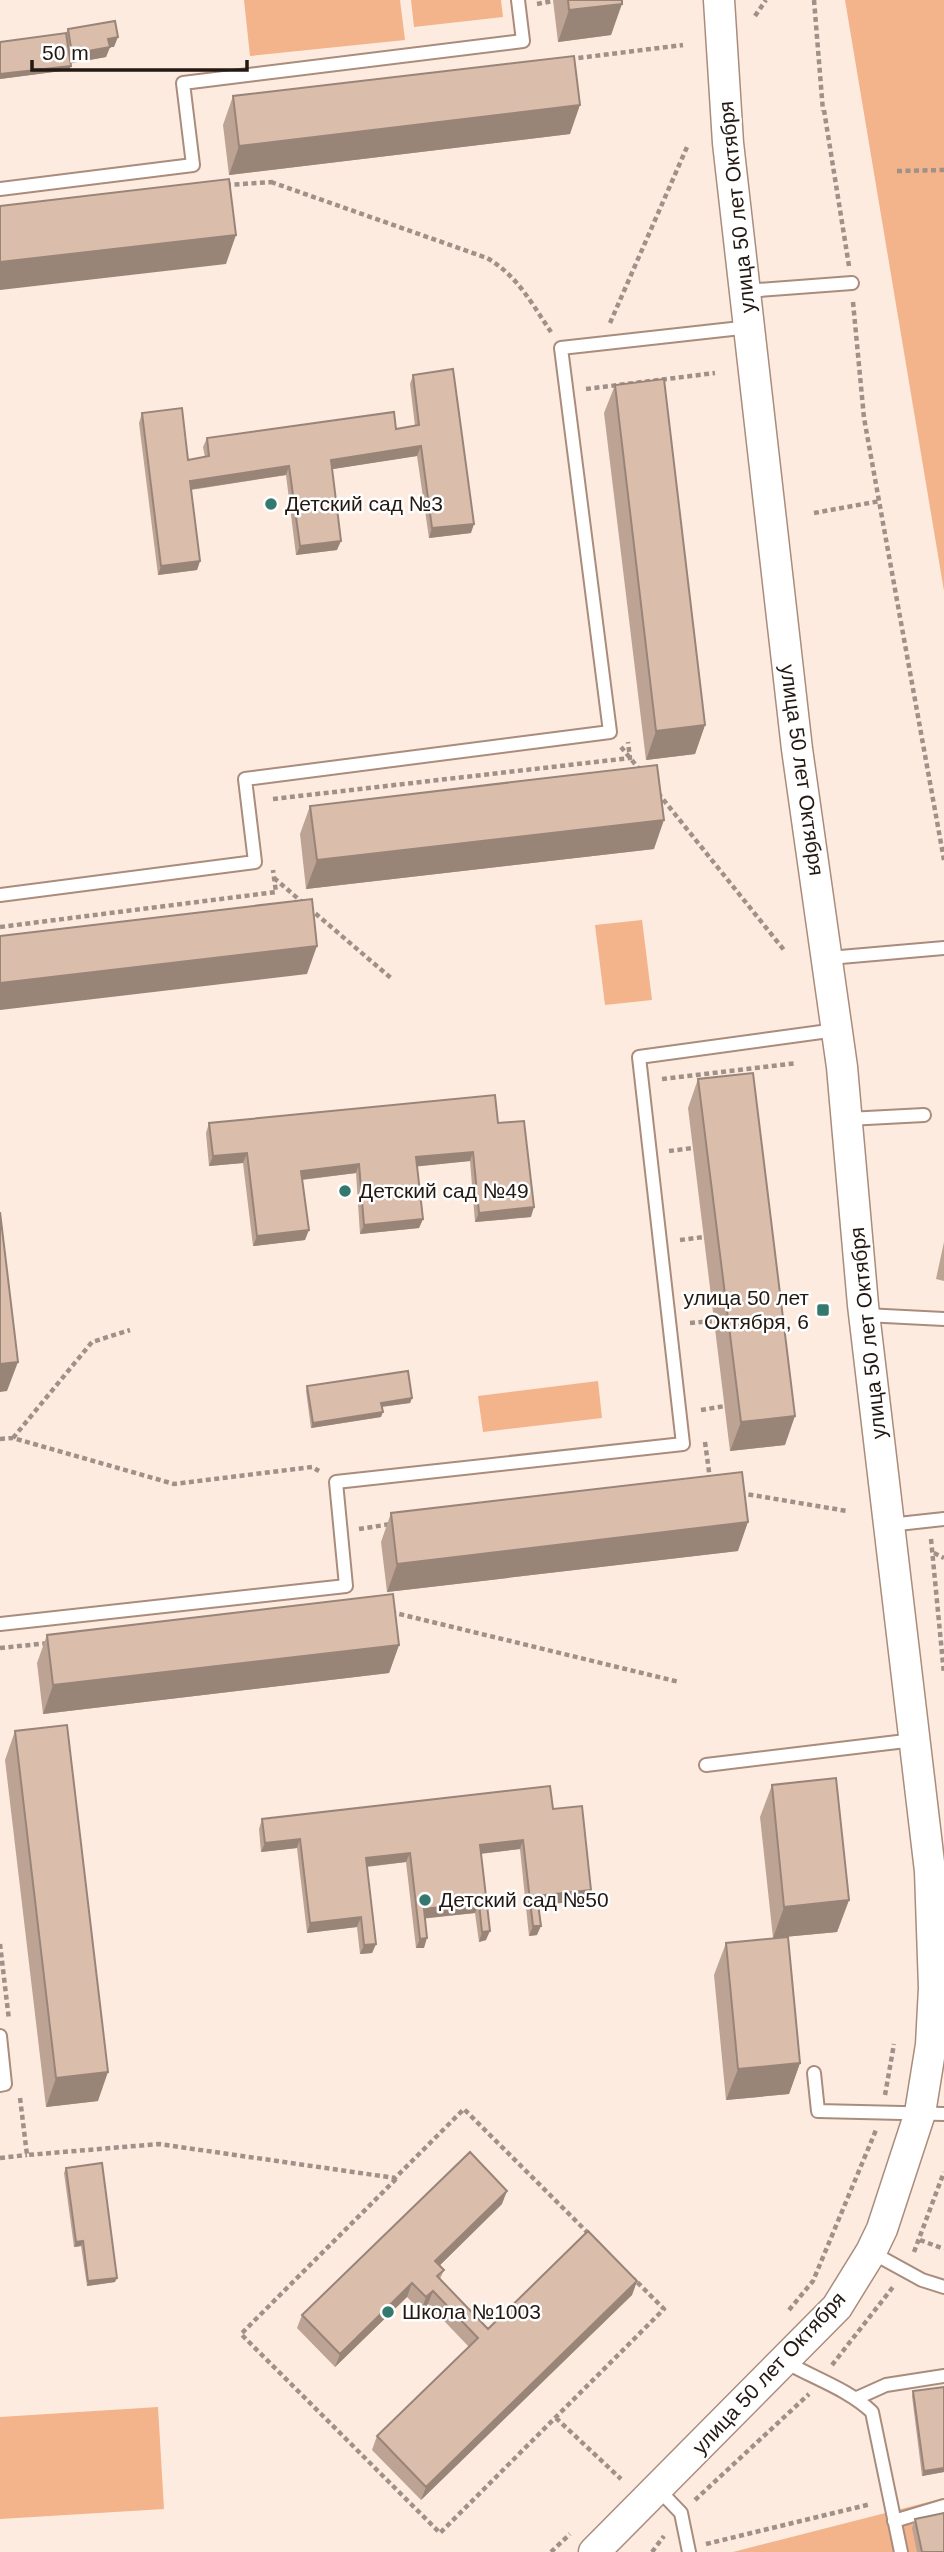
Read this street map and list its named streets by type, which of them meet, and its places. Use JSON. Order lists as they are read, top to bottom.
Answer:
{
  "streets": {
    "street": ["улица 50 лет Октября"]
  },
  "places": {
    "other": [
      "Детский сад №3",
      "Детский сад №49",
      "Детский сад №50",
      "Школа №1003"
    ],
    "transit": ["улица 50 лет Октября, 6"]
  },
  "scale_bar": "50 m"
}
